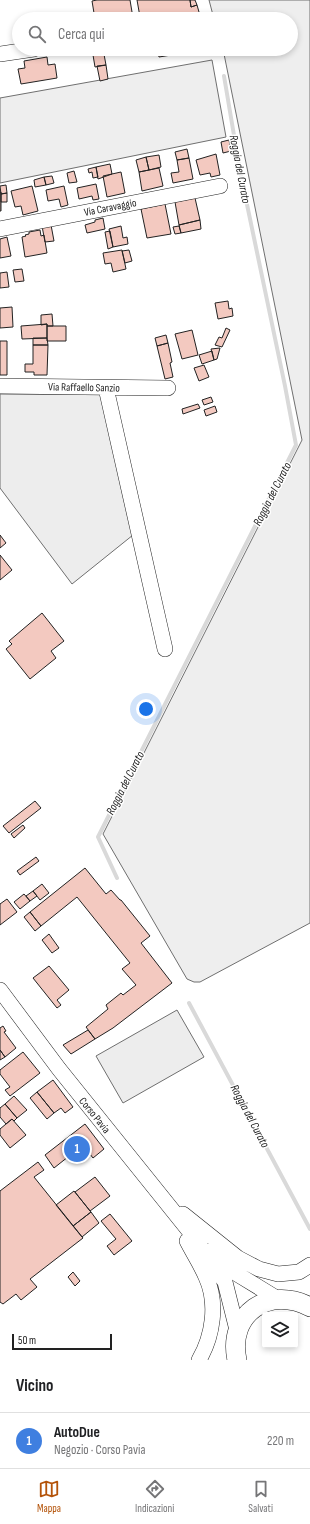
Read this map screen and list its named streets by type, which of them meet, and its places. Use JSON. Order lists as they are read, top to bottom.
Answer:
{
  "streets": {
    "street": ["Via Caravaggio", "Via Raffaello Sanzio", "Corso Pavia"]
  },
  "water": ["Roggia del Curato"],
  "scale_bar": "50 m",
  "page": {
    "search": "Cerca qui",
    "pins": "1",
    "scale": "50 m",
    "heading": "Vicino",
    "list": [
      {
        "mark": "1",
        "name": "AutoDue",
        "note": "Negozio · Corso Pavia",
        "value": "220 m"
      }
    ],
    "nav": ["Mappa", "Indicazioni", "Salvati"]
  }
}
